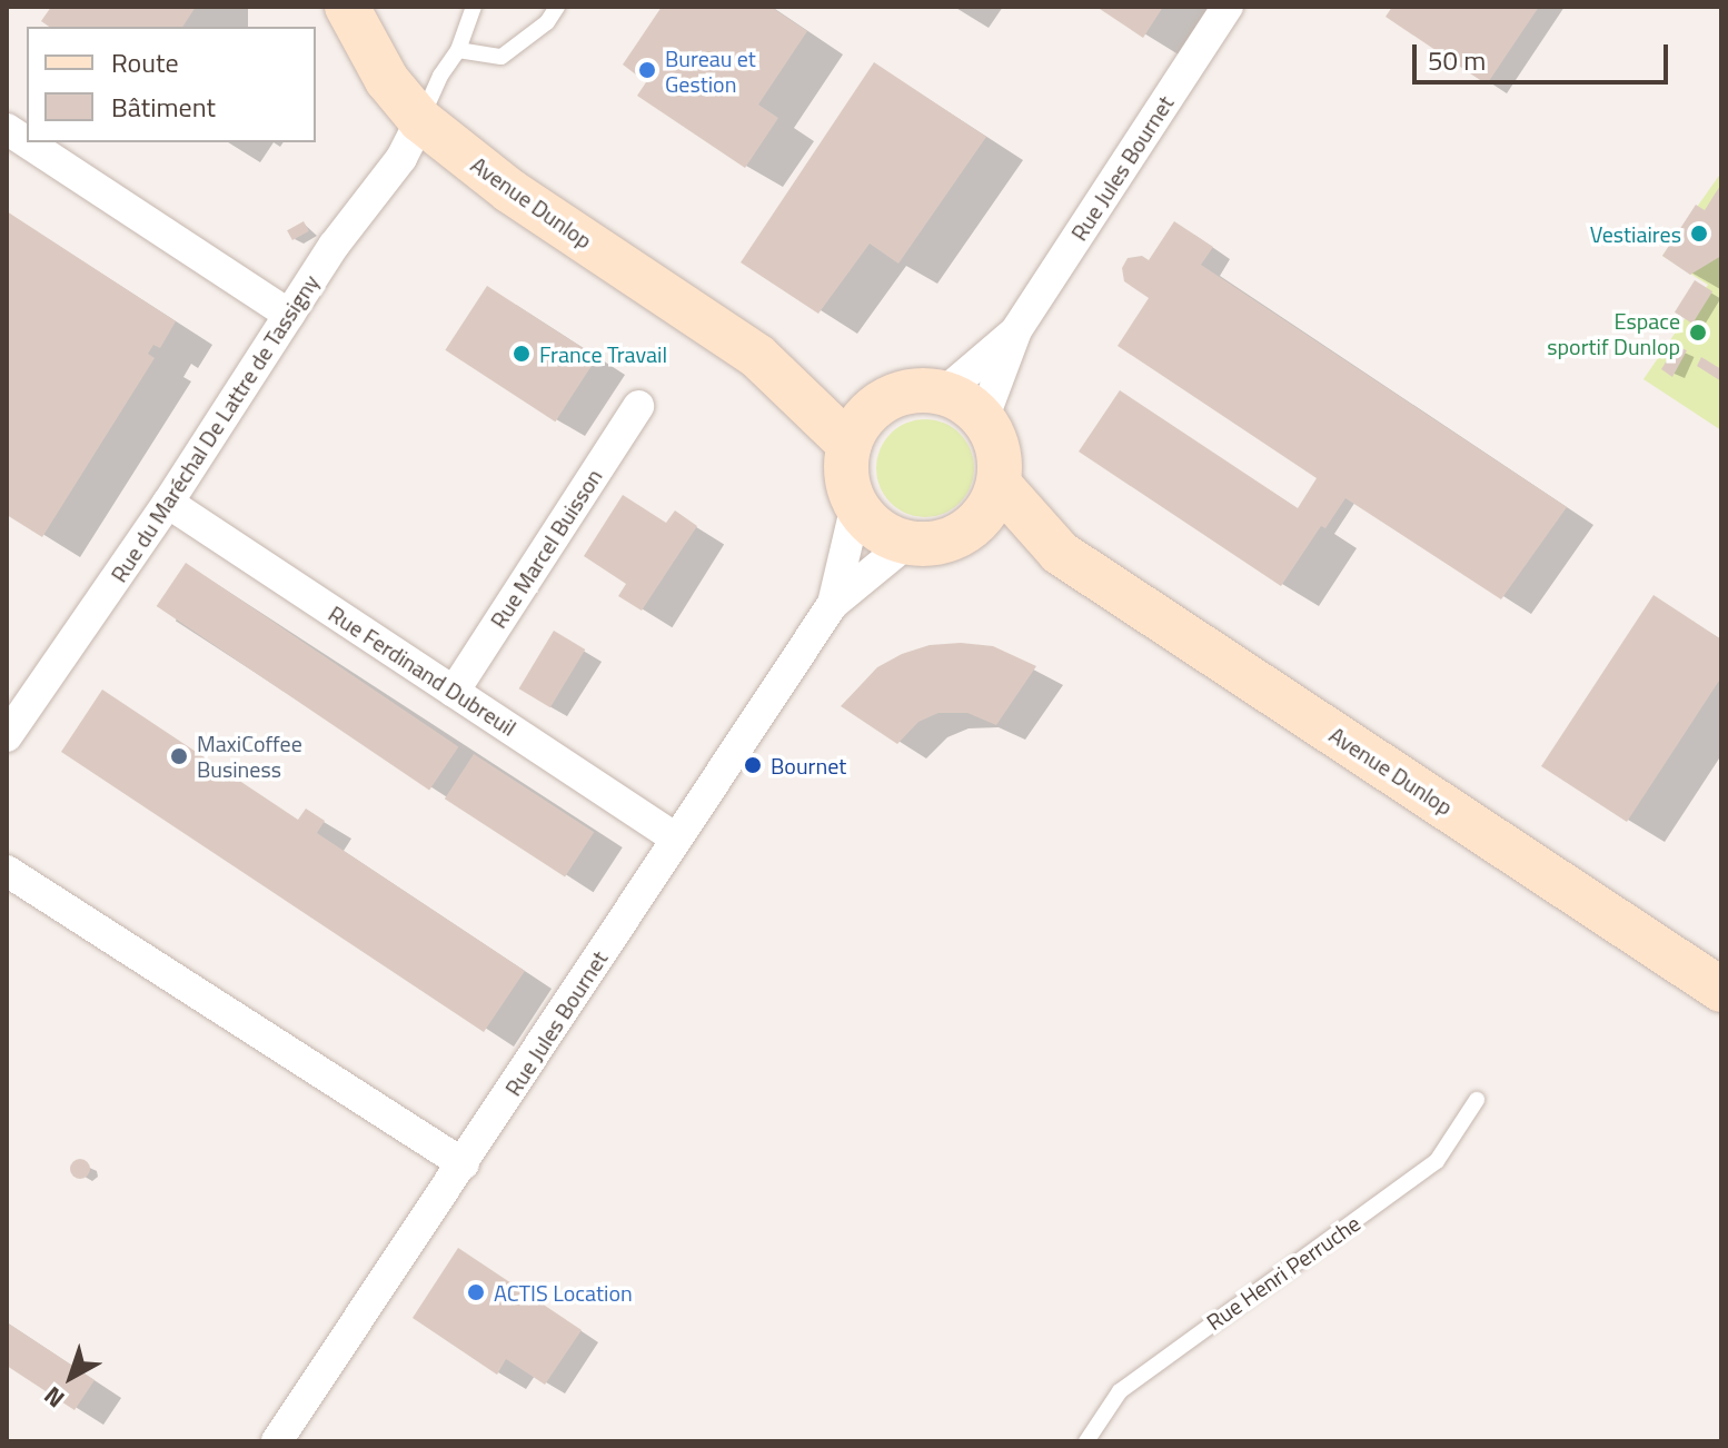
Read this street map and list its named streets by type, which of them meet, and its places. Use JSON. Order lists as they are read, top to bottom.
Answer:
{
  "streets": {
    "street": [
      "Rue Jules Bournet",
      "Avenue Dunlop",
      "Rue du Maréchal De Lattre de Tassigny",
      "Rue Marcel Buisson",
      "Rue Ferdinand Dubreuil"
    ],
    "lane": ["Rue Henri Perruche"]
  },
  "crossings": [
    ["Rue Jules Bournet", "Avenue Dunlop"],
    ["Rue Jules Bournet", "Rue Ferdinand Dubreuil"],
    ["Avenue Dunlop", "Rue du Maréchal De Lattre de Tassigny"],
    ["Rue du Maréchal De Lattre de Tassigny", "Rue Ferdinand Dubreuil"],
    ["Rue Marcel Buisson", "Rue Ferdinand Dubreuil"]
  ],
  "places": [
    "Bureau et Gestion",
    "Vestiaires",
    "Espace sportif Dunlop",
    "France Travail",
    "MaxiCoffee Business",
    "Bournet",
    "ACTIS Location"
  ],
  "legend": ["Route", "Bâtiment"],
  "scale_bar": "50 m",
  "north": "bottom left"
}
